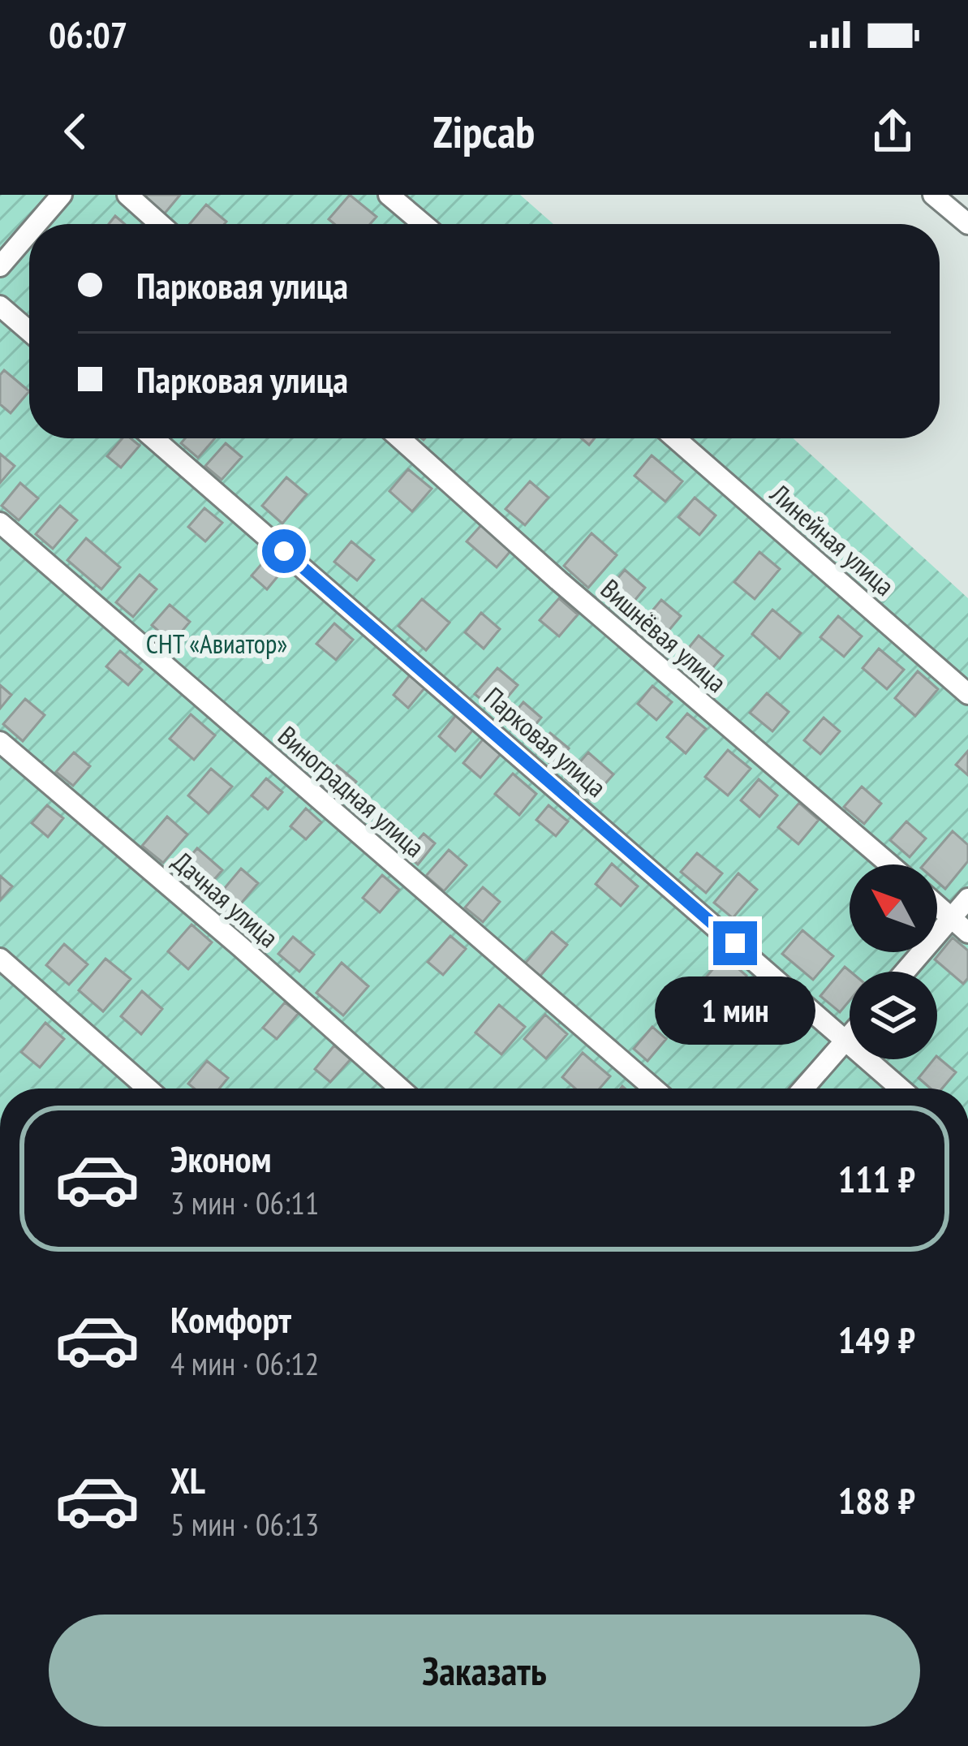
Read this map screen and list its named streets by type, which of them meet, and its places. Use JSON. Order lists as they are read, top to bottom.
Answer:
{
  "streets": {
    "street": [
      "Линейная улица",
      "Вишнёвая улица",
      "Парковая улица",
      "Виноградная улица",
      "Дачная улица"
    ]
  },
  "parks": ["СНТ «Авиатор»"],
  "north": "top left",
  "page": {
    "status": "06:07",
    "header": "Zipcab",
    "banner": ["Парковая улица", "Парковая улица"],
    "bubble": "1 мин",
    "list": [
      {
        "name": "Эконом",
        "note": "3 мин · 06:11",
        "value": "111 ₽"
      },
      {
        "name": "Комфорт",
        "note": "4 мин · 06:12",
        "value": "149 ₽"
      },
      {
        "name": "XL",
        "note": "5 мин · 06:13",
        "value": "188 ₽"
      }
    ],
    "buttons": "Заказать"
  }
}
